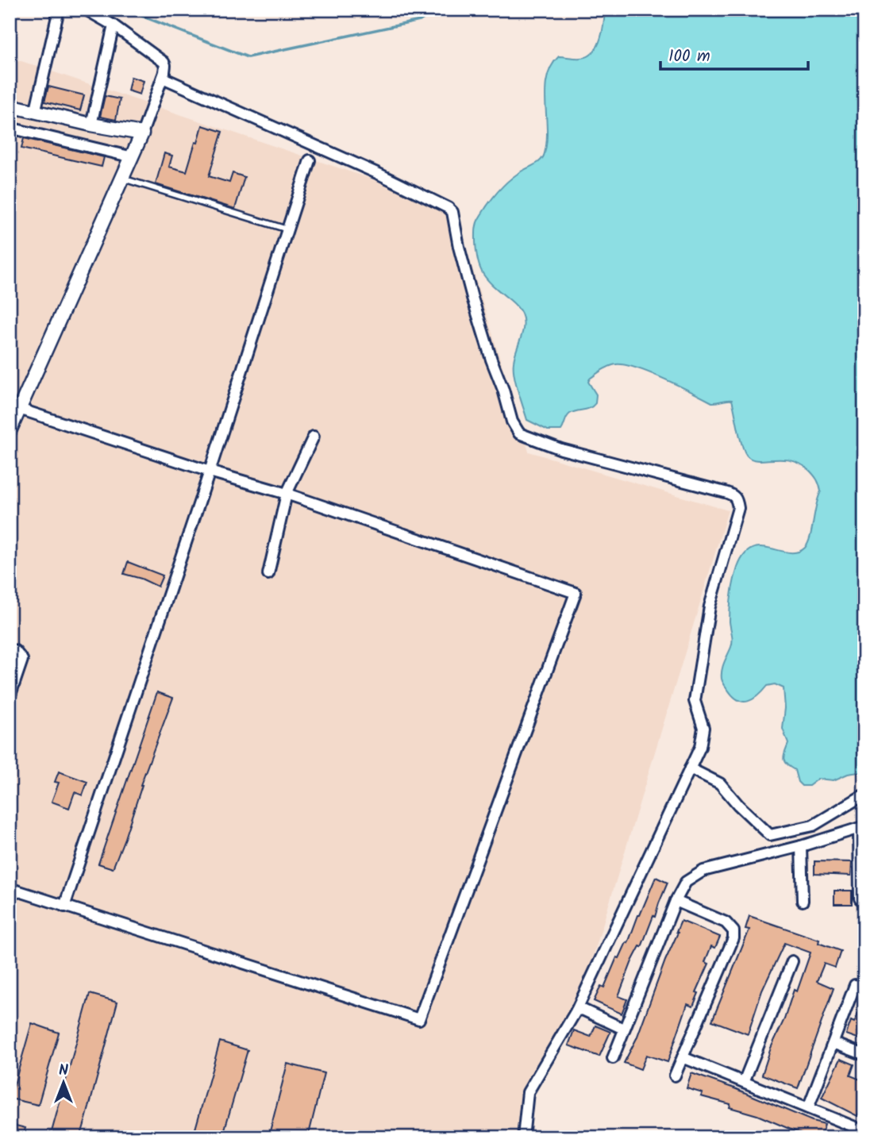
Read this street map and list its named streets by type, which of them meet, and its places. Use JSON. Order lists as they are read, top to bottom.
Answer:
{
  "scale_bar": "100 m",
  "north": "top"
}
